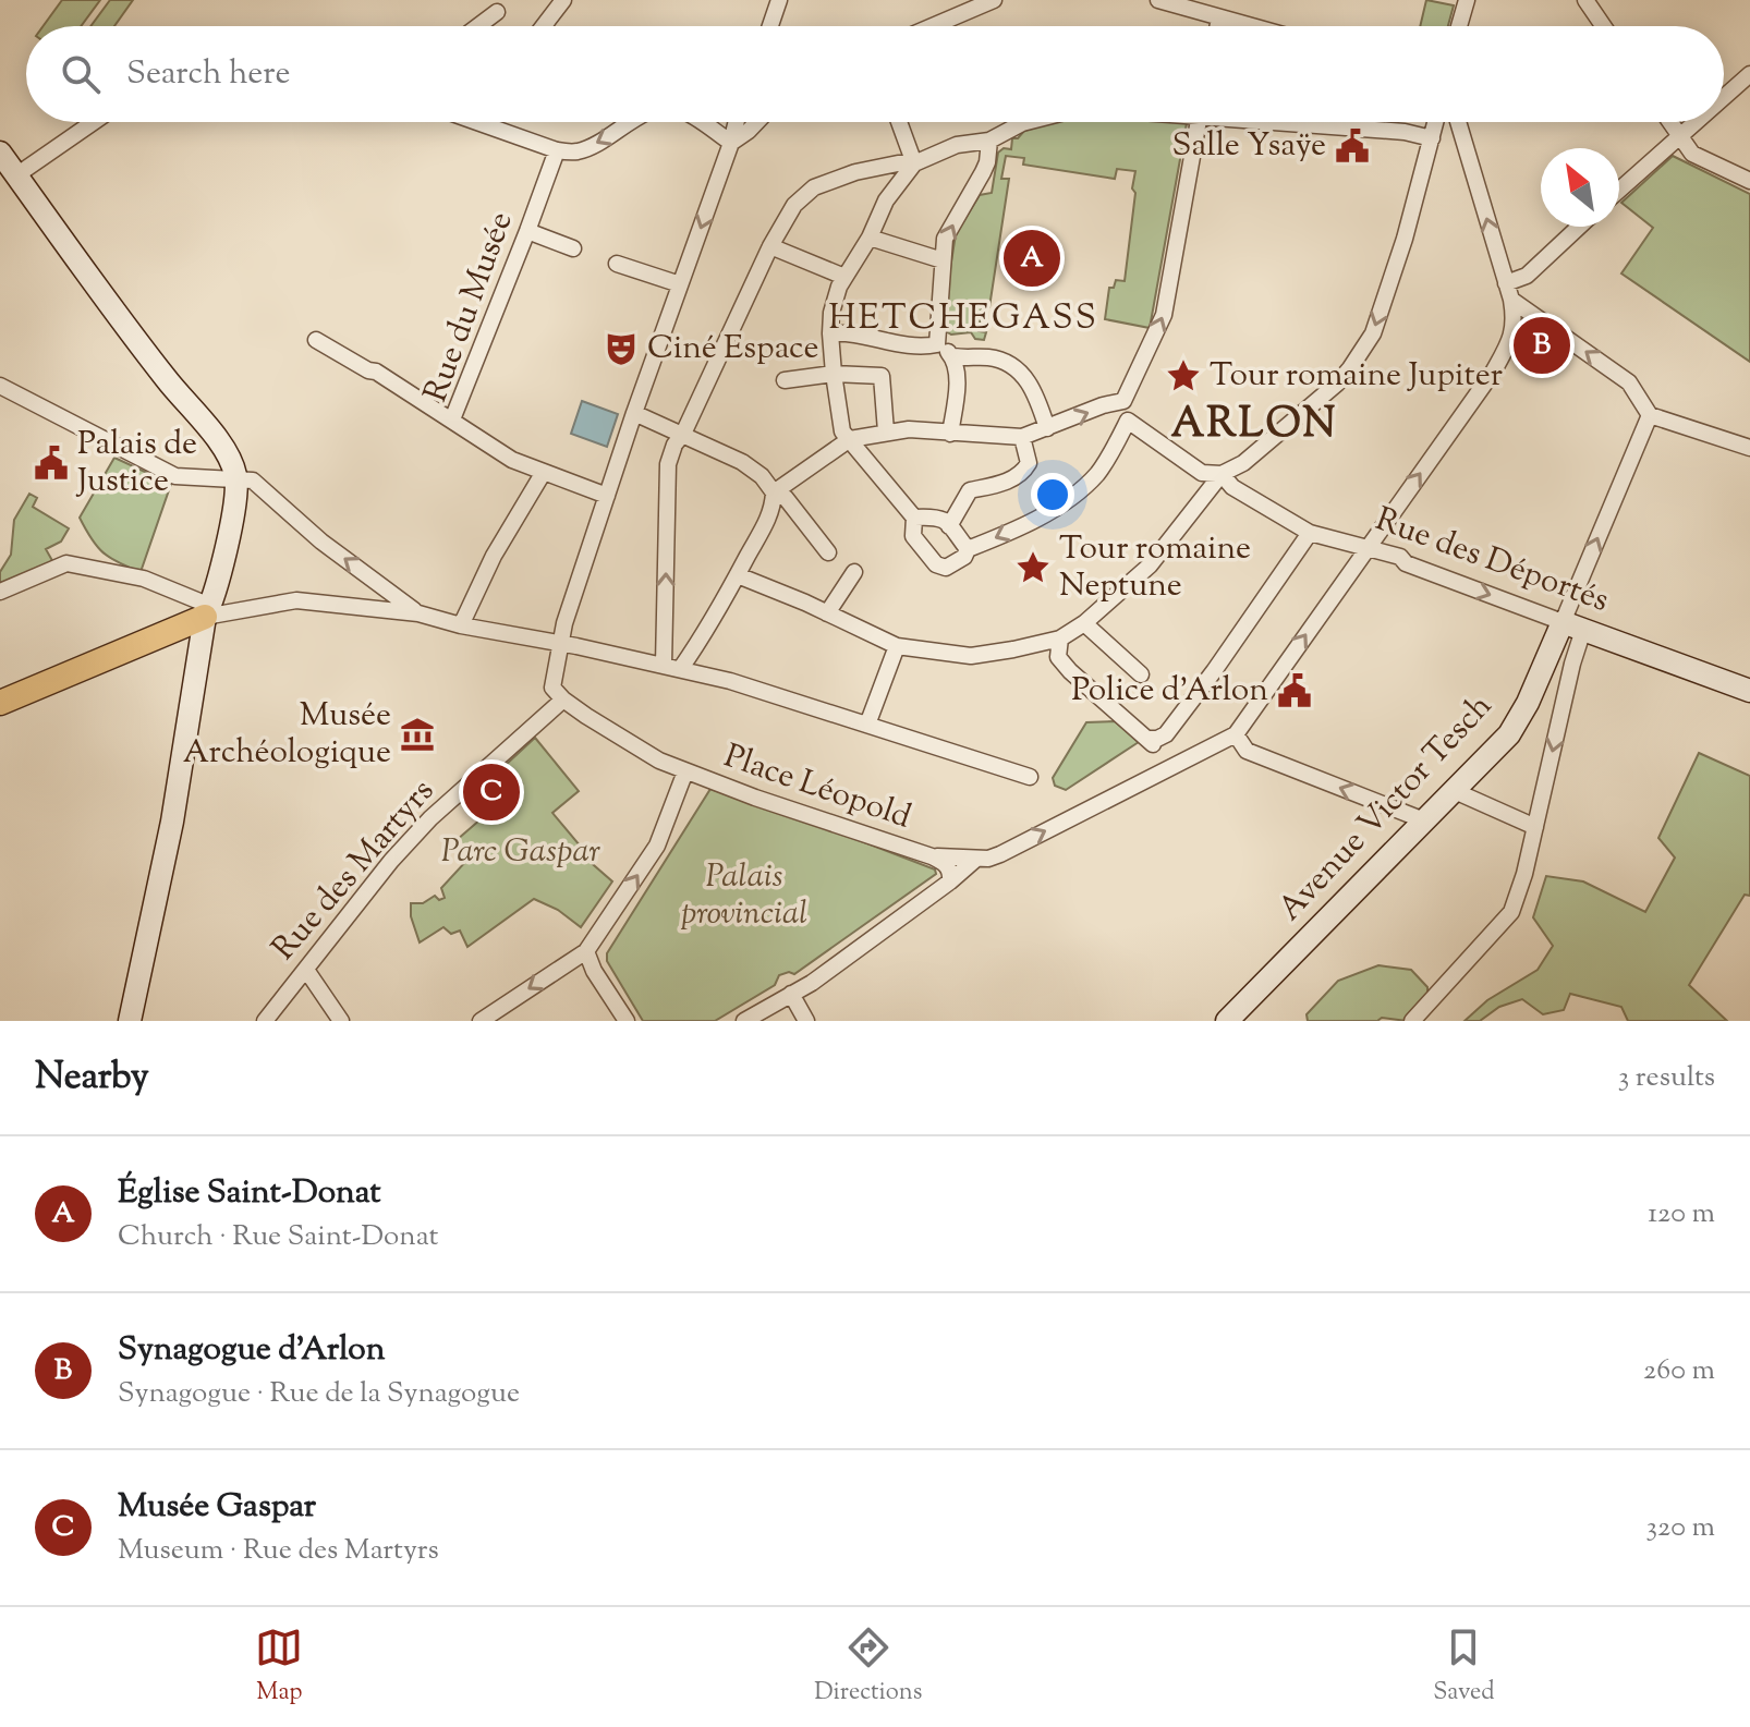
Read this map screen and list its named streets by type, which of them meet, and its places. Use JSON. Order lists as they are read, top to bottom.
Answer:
{
  "streets": {
    "main road": ["Rue des Déportés", "Avenue Victor Tesch"],
    "street": ["Rue du Musée", "Place Léopold", "Rue des Martyrs"]
  },
  "crossings": [
    ["Rue des Déportés", "Avenue Victor Tesch"],
    ["Place Léopold", "Rue des Martyrs"]
  ],
  "districts": ["HETCHEGASS", "ARLON"],
  "parks": ["Parc Gaspar", "Palais provincial"],
  "places": {
    "public building": ["Salle Ysaÿe", "Palais de Justice", "Police d'Arlon"],
    "theatre": ["Ciné Espace"],
    "place": ["Tour romaine Jupiter", "Tour romaine Neptune"],
    "museum": ["Musée Archéologique"]
  },
  "north": "top left",
  "page": {
    "search": "Search here",
    "pins": ["A", "B", "C"],
    "heading": ["Nearby", "3 results"],
    "list": [
      {
        "mark": "A",
        "name": "Église Saint-Donat",
        "note": "Church · Rue Saint-Donat",
        "value": "120 m"
      },
      {
        "mark": "B",
        "name": "Synagogue d'Arlon",
        "note": "Synagogue · Rue de la Synagogue",
        "value": "260 m"
      },
      {
        "mark": "C",
        "name": "Musée Gaspar",
        "note": "Museum · Rue des Martyrs",
        "value": "320 m"
      }
    ],
    "nav": ["Map", "Directions", "Saved"]
  }
}
